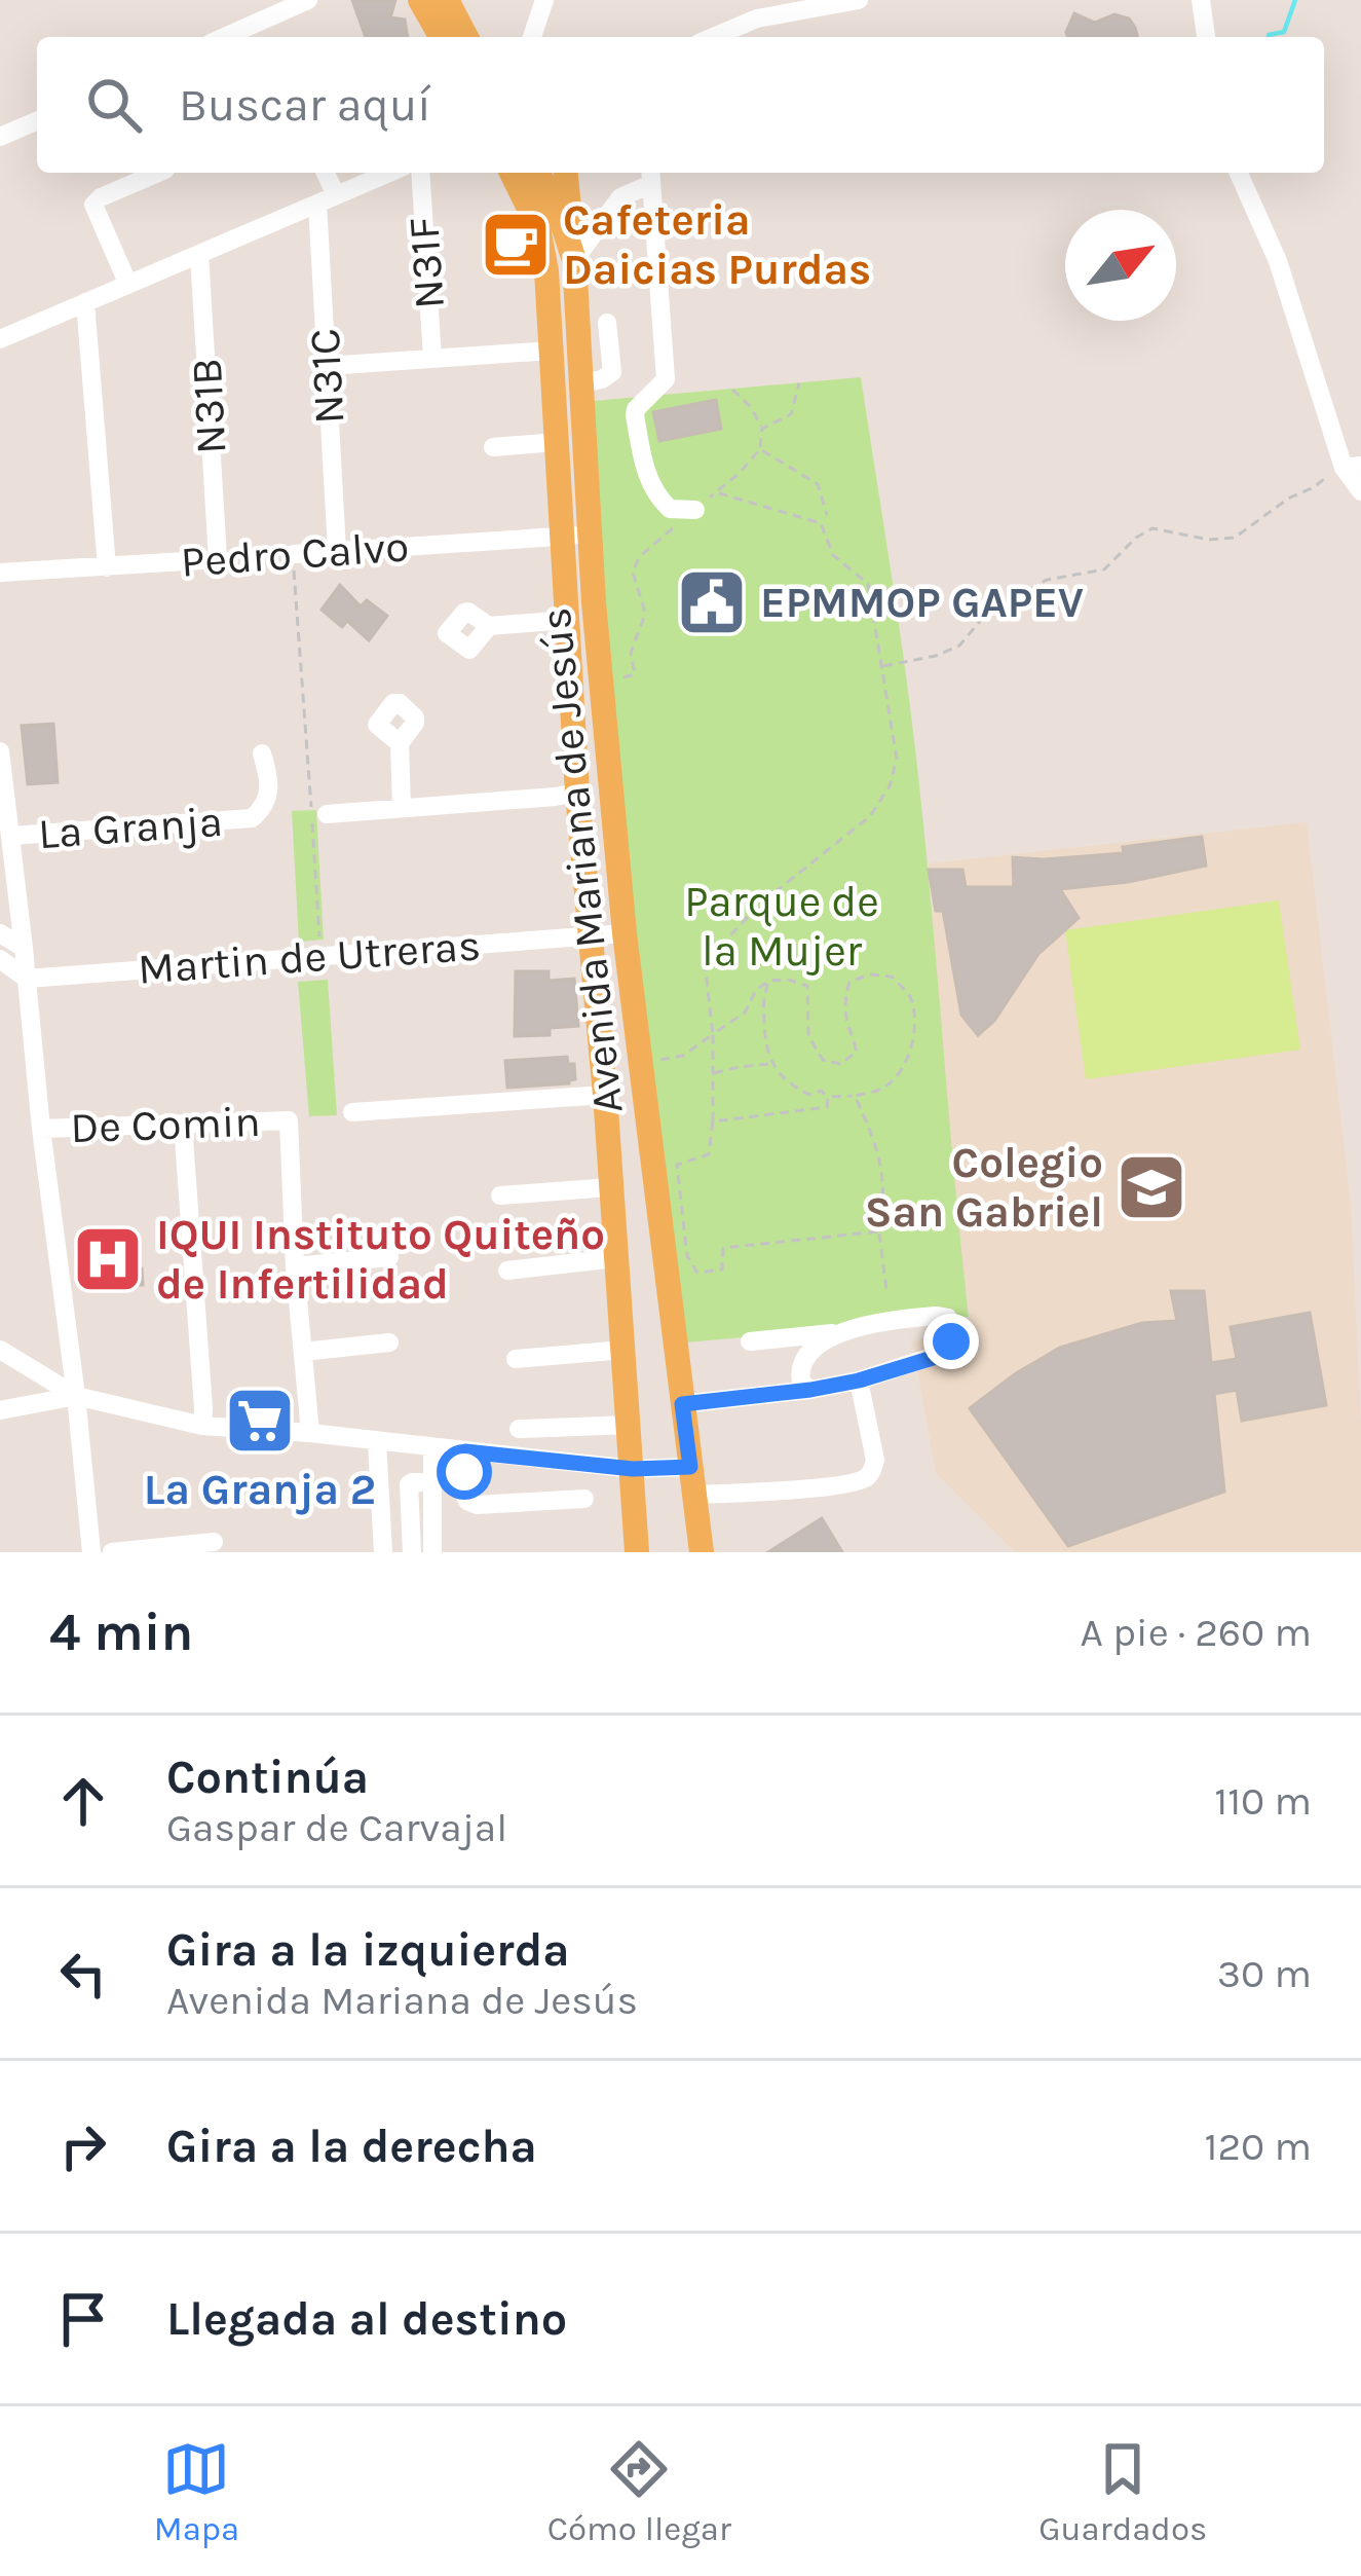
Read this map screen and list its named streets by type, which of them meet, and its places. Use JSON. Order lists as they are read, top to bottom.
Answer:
{
  "streets": {
    "main road": ["Avenida Mariana de Jesús"],
    "street": [
      "N31F",
      "N31C",
      "N31B",
      "Pedro Calvo",
      "La Granja",
      "Martin de Utreras",
      "De Comin"
    ]
  },
  "crossings": [
    ["N31C", "Pedro Calvo"],
    ["N31B", "Pedro Calvo"],
    ["Pedro Calvo", "Avenida Mariana de Jesús"],
    ["Avenida Mariana de Jesús", "Martin de Utreras"]
  ],
  "parks": ["Parque de la Mujer"],
  "places": {
    "cafe": ["Cafeteria Daicias Purdas"],
    "public building": ["EPMMOP GAPEV"],
    "school or university": ["Colegio San Gabriel"],
    "hospital": ["IQUI Instituto Quiteño de Infertilidad"],
    "supermarket": ["La Granja 2"]
  },
  "north": "top right",
  "page": {
    "search": "Buscar aquí",
    "heading": ["4 min", "A pie · 260 m"],
    "list": [
      ["Continúa", "Gaspar de Carvajal", "110 m"],
      ["Gira a la izquierda", "Avenida Mariana de Jesús", "30 m"],
      ["Gira a la derecha", "120 m"],
      "Llegada al destino"
    ],
    "nav": ["Mapa", "Cómo llegar", "Guardados"]
  }
}
